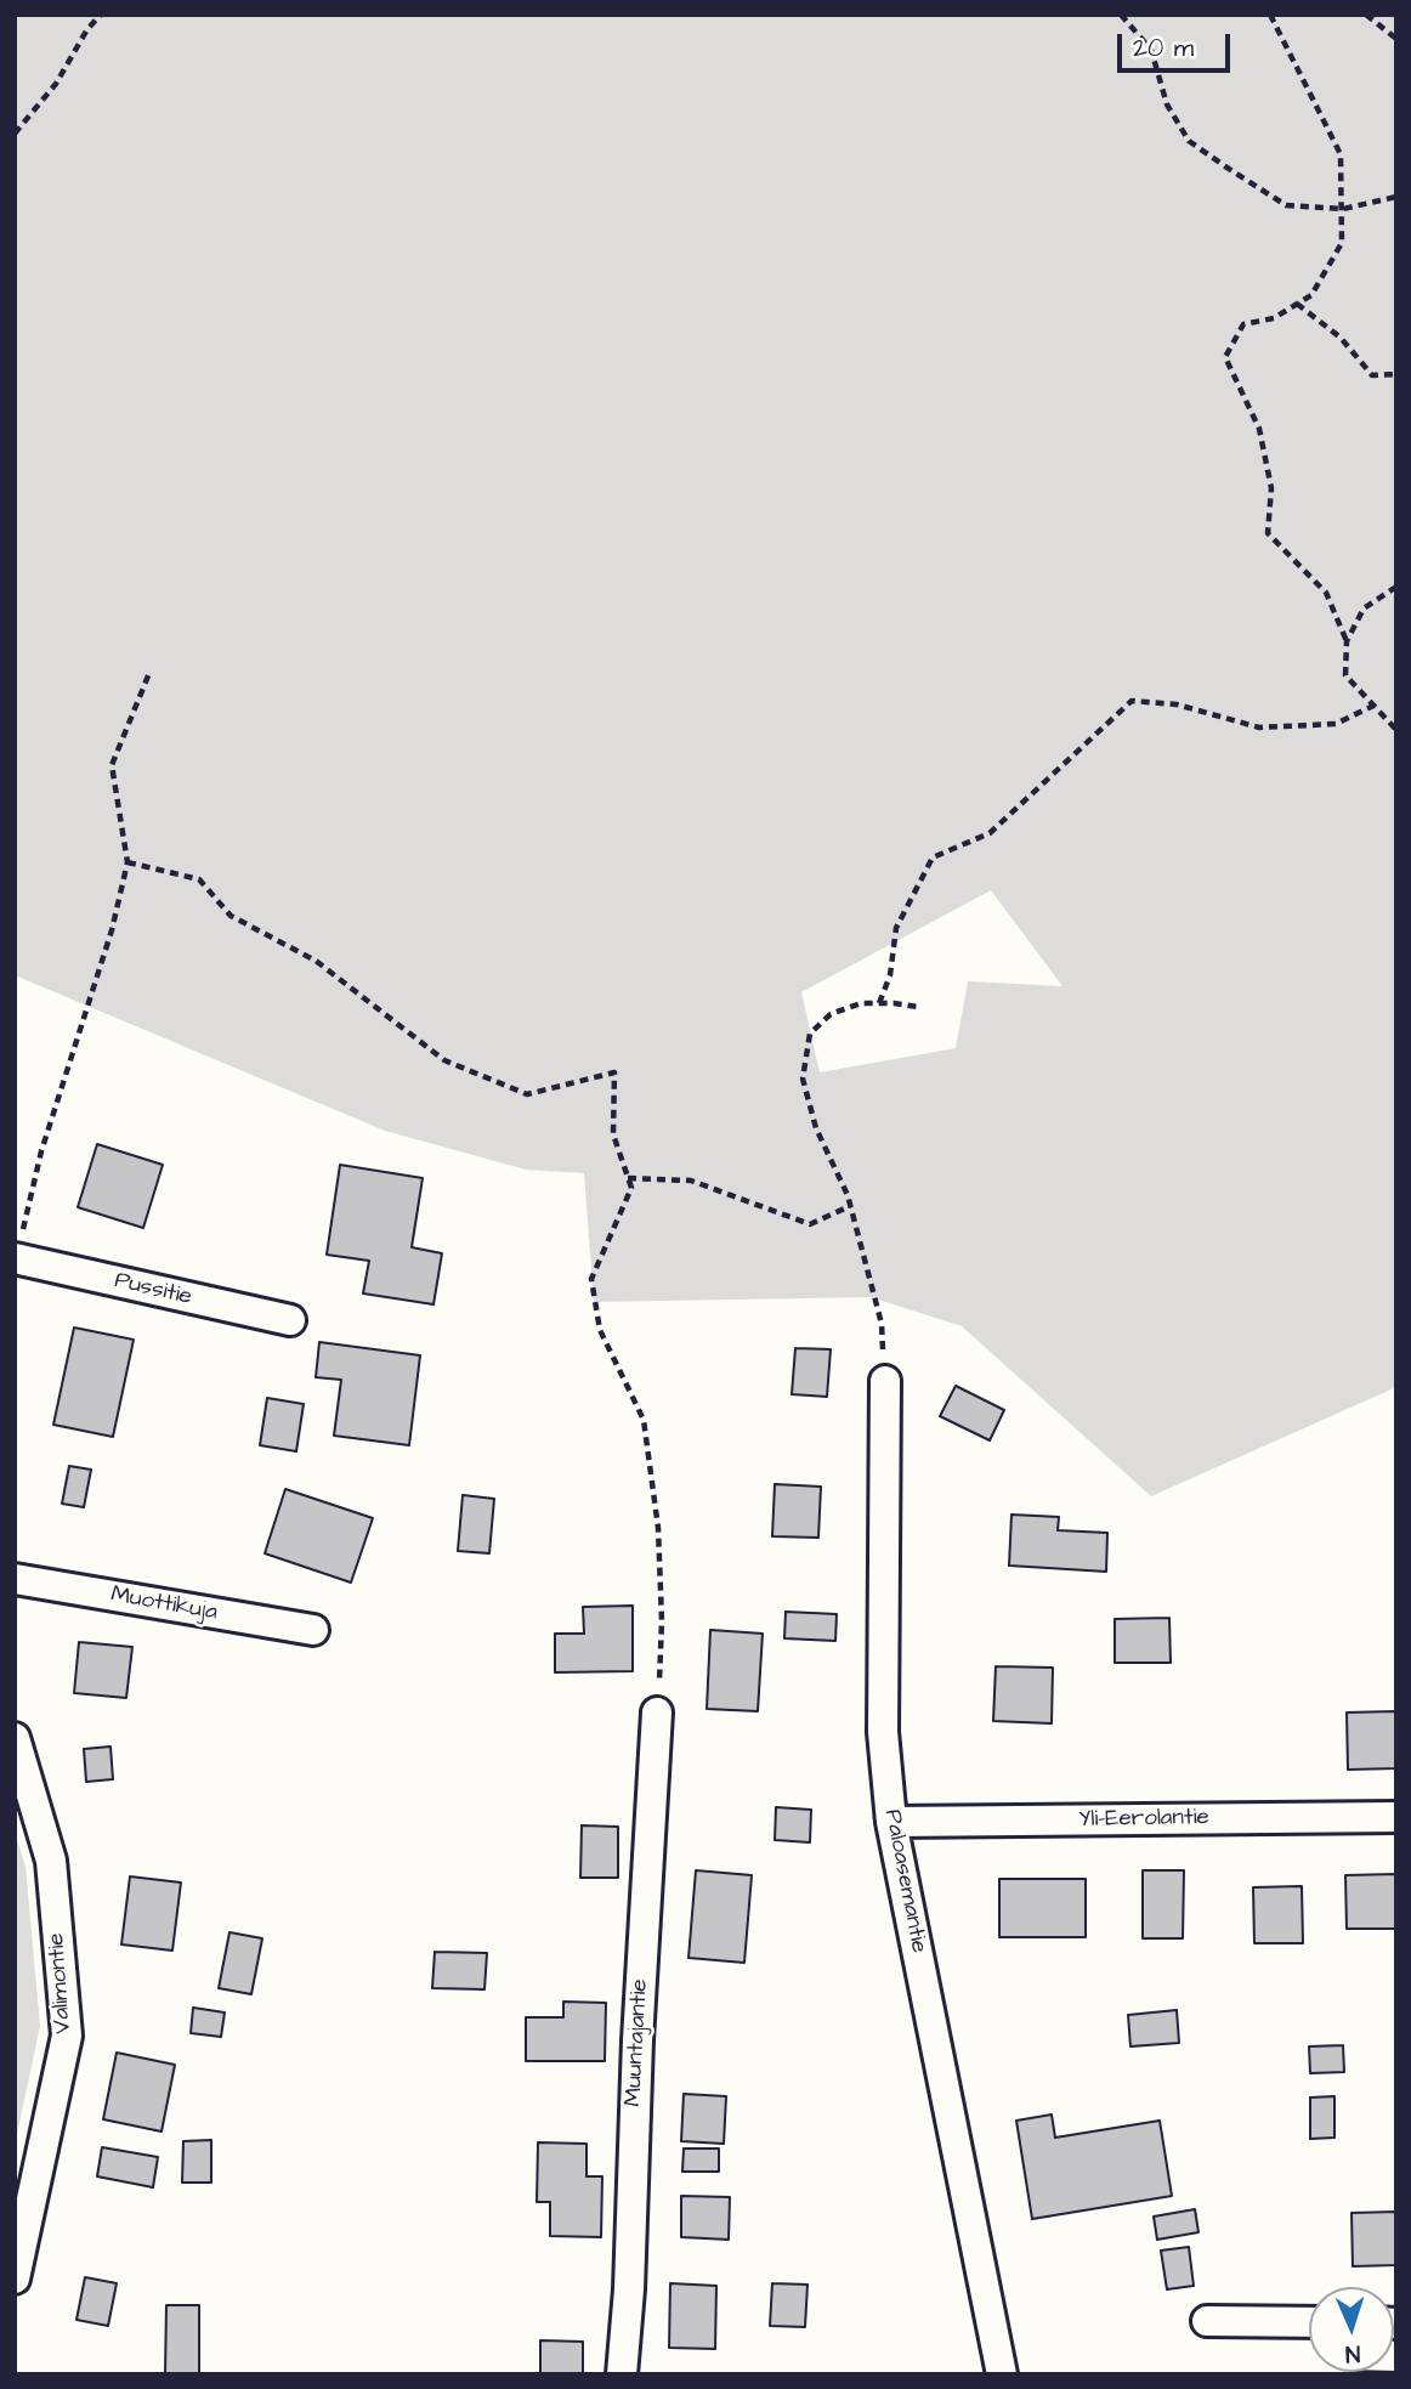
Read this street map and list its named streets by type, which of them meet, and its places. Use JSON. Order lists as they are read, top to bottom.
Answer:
{
  "streets": {
    "street": [
      "Pussitie",
      "Muottikuja",
      "Yli-Eerolantie",
      "Paloasemantie",
      "Valimontie",
      "Muuntajantie"
    ]
  },
  "crossings": [
    ["Yli-Eerolantie", "Paloasemantie"]
  ],
  "scale_bar": "20 m",
  "north": "bottom"
}
